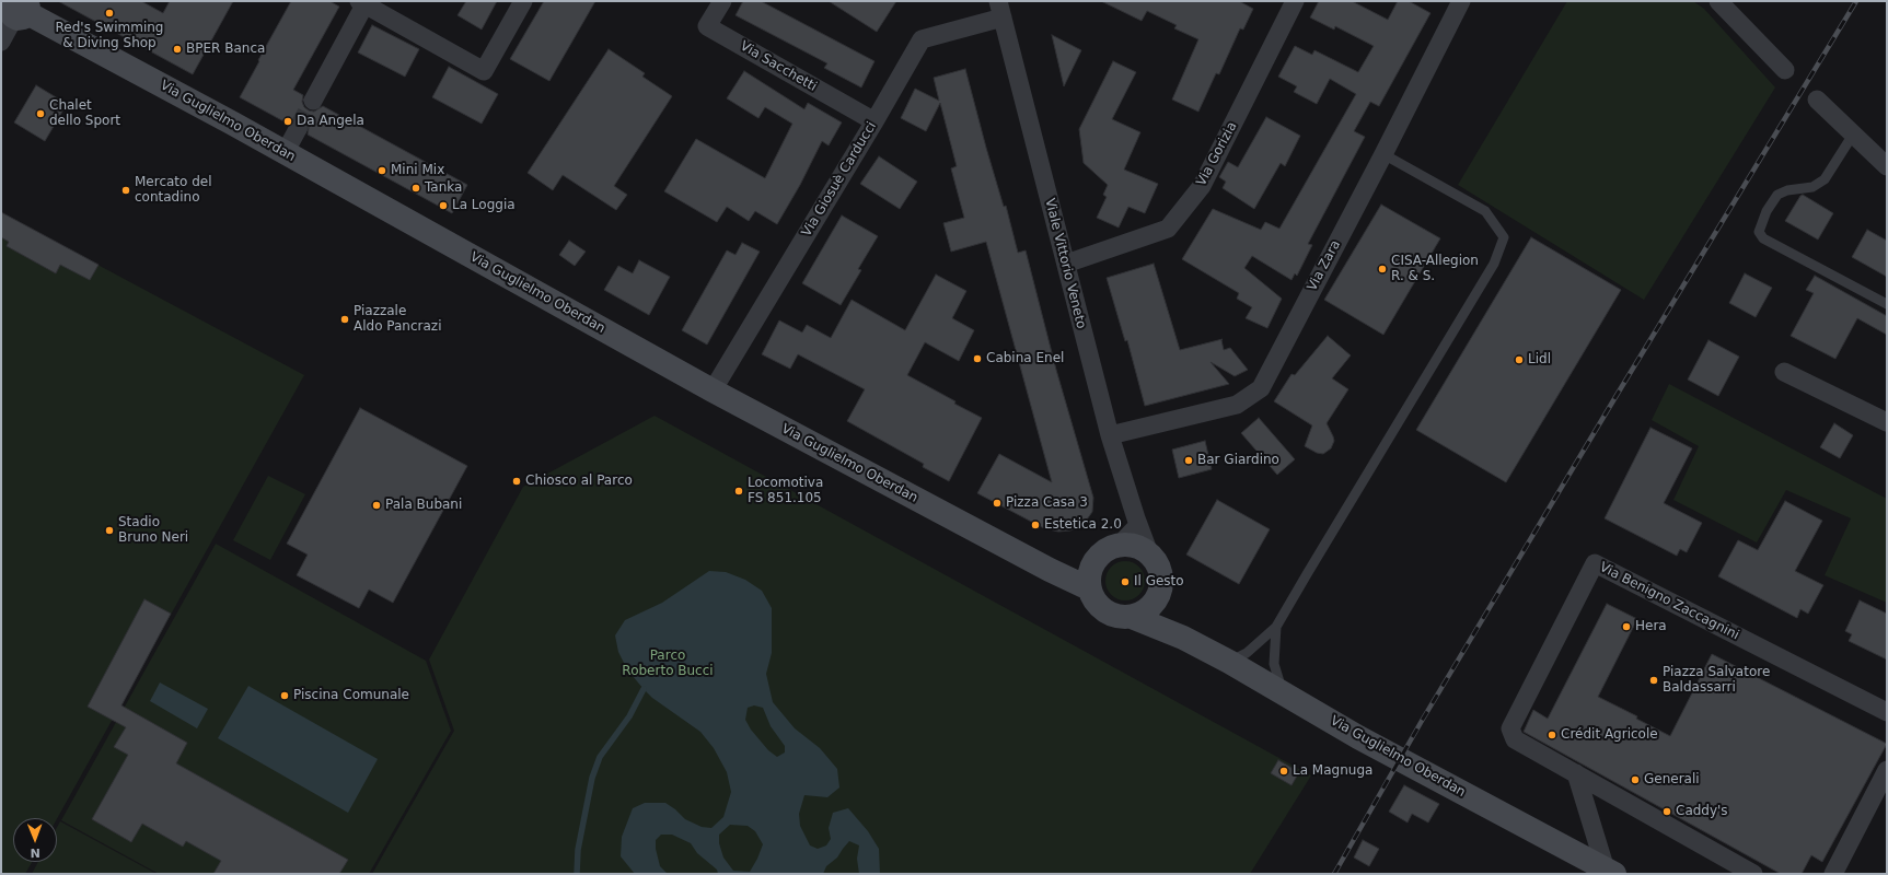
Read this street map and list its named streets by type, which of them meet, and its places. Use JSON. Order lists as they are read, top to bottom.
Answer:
{
  "streets": {
    "main road": ["Via Guglielmo Oberdan"],
    "street": [
      "Via Sacchetti",
      "Via Gorizia",
      "Via Giosuè Carducci",
      "Viale Vittorio Veneto",
      "Via Zara",
      "Via Benigno Zaccagnini"
    ]
  },
  "crossings": [
    ["Via Sacchetti", "Via Giosuè Carducci"],
    ["Via Guglielmo Oberdan", "Via Giosuè Carducci"],
    ["Via Guglielmo Oberdan", "Viale Vittorio Veneto"],
    ["Via Gorizia", "Viale Vittorio Veneto"],
    ["Via Giosuè Carducci", "Viale Vittorio Veneto"],
    ["Viale Vittorio Veneto", "Via Zara"]
  ],
  "parks": ["Parco Roberto Bucci"],
  "places": [
    "Red's Swimming & Diving Shop",
    "BPER Banca",
    "Chalet dello Sport",
    "Da Angela",
    "Mini Mix",
    "Tanka",
    "Mercato del contadino",
    "La Loggia",
    "CISA-Allegion R. & S.",
    "Piazzale Aldo Pancrazi",
    "Cabina Enel",
    "Lidl",
    "Bar Giardino",
    "Chiosco al Parco",
    "Locomotiva FS 851.105",
    "Pizza Casa 3",
    "Pala Bubani",
    "Estetica 2.0",
    "Stadio Bruno Neri",
    "Il Gesto",
    "Hera",
    "Piazza Salvatore Baldassarri",
    "Piscina Comunale",
    "Crédit Agricole",
    "La Magnuga",
    "Generali",
    "Caddy's"
  ],
  "north": "bottom"
}
